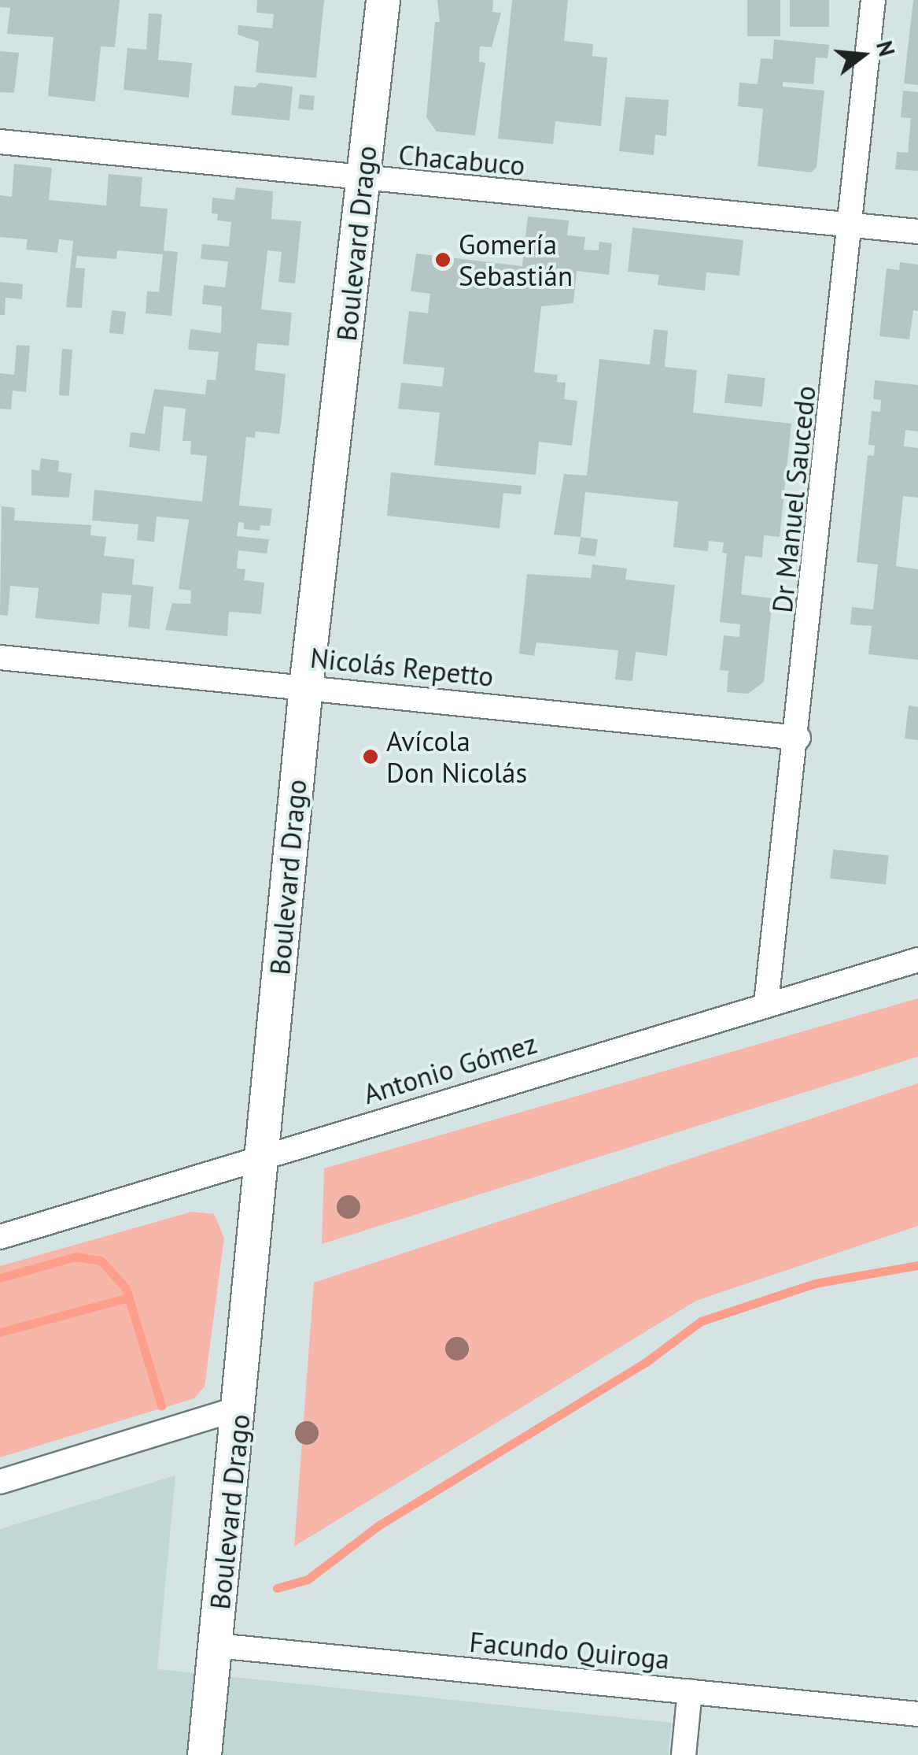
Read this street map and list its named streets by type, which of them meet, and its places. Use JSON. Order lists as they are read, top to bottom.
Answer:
{
  "streets": {
    "main road": ["Boulevard Drago"],
    "street": [
      "Chacabuco",
      "Dr Manuel Saucedo",
      "Nicolás Repetto",
      "Antonio Gómez",
      "Facundo Quiroga"
    ]
  },
  "crossings": [
    ["Chacabuco", "Boulevard Drago"],
    ["Chacabuco", "Dr Manuel Saucedo"],
    ["Boulevard Drago", "Nicolás Repetto"],
    ["Boulevard Drago", "Antonio Gómez"],
    ["Boulevard Drago", "Facundo Quiroga"],
    ["Dr Manuel Saucedo", "Nicolás Repetto"],
    ["Dr Manuel Saucedo", "Antonio Gómez"]
  ],
  "places": ["Gomería Sebastián", "Avícola Don Nicolás"],
  "north": "right"
}
